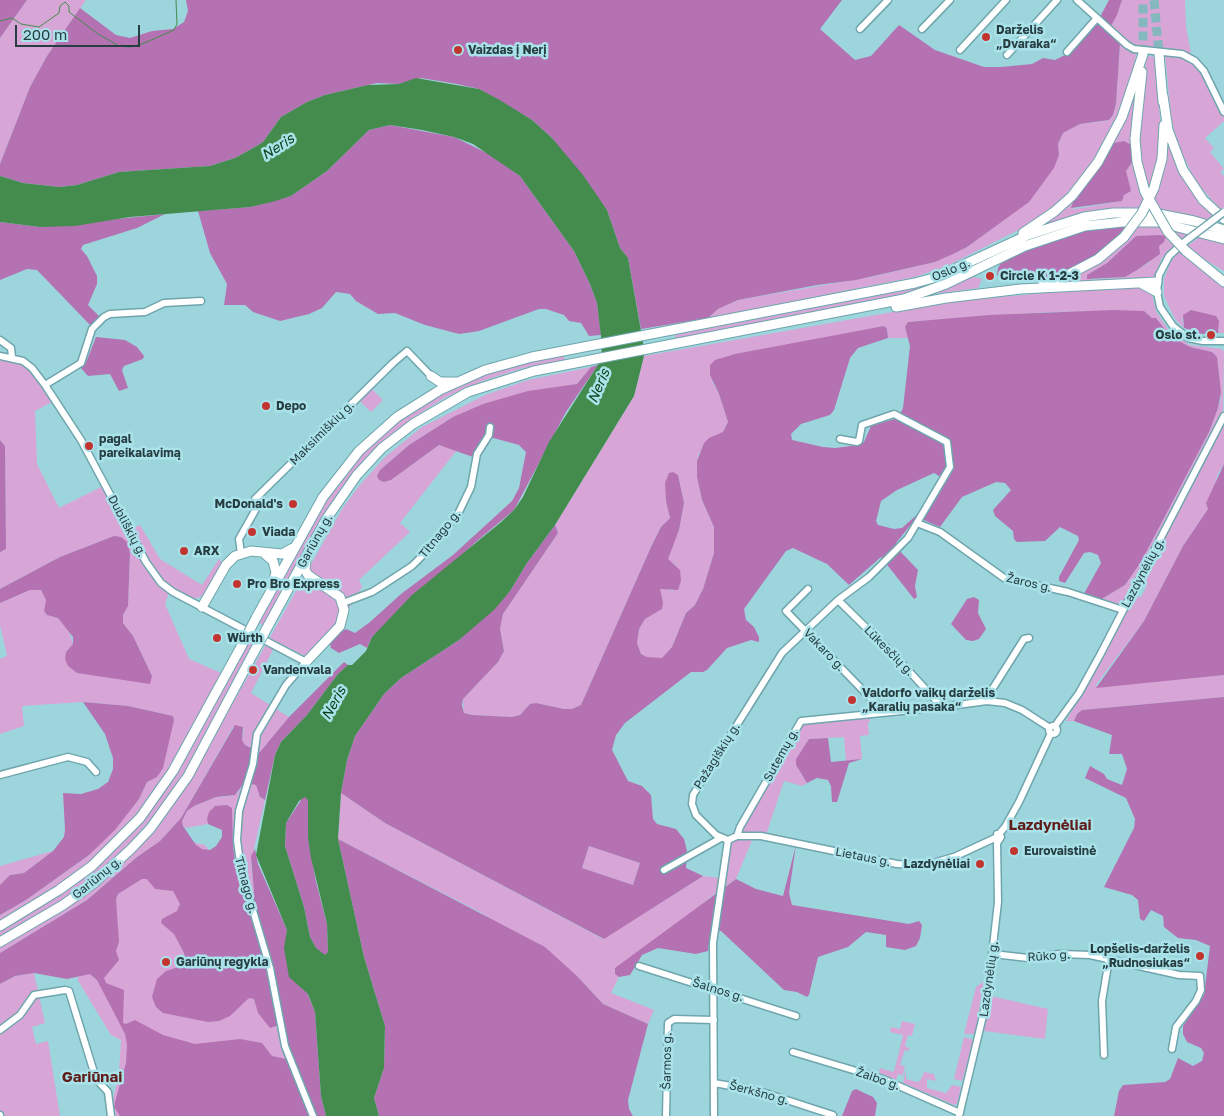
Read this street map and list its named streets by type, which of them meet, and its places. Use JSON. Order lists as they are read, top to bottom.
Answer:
{
  "streets": {
    "highway": ["Oslo g.", "Gariūnų g."],
    "street": [
      "Maksimiškių g.",
      "Dubliškių g.",
      "Titnago g.",
      "Lazdynėlių g.",
      "Žaros g.",
      "Vakaro g.",
      "Lūkesčių g.",
      "Sutemų g.",
      "Pažagiškių g.",
      "Lietaus g.",
      "Rūko g.",
      "Šalnos g.",
      "Šarmos g.",
      "Žaibo g.",
      "Šerkšno g."
    ]
  },
  "crossings": [
    ["Oslo g.", "Gariūnų g."],
    ["Dubliškių g.", "Titnago g."],
    ["Lazdynėlių g.", "Žaros g."],
    ["Lazdynėlių g.", "Lietaus g."],
    ["Lazdynėlių g.", "Rūko g."],
    ["Lazdynėlių g.", "Žaibo g."],
    ["Žaros g.", "Pažagiškių g."],
    ["Vakaro g.", "Sutemų g."],
    ["Vakaro g.", "Pažagiškių g."],
    ["Lūkesčių g.", "Sutemų g."],
    ["Lūkesčių g.", "Pažagiškių g."],
    ["Sutemų g.", "Lietaus g."],
    ["Pažagiškių g.", "Lietaus g."]
  ],
  "districts": ["Lazdynėliai", "Gariūnai"],
  "water": ["Neris"],
  "places": [
    "Darželis „Dvaraka“",
    "Vaizdas į Nerį",
    "Circle K 1-2-3",
    "Oslo st.",
    "Depo",
    "pagal pareikalavimą",
    "McDonald's",
    "Viada",
    "ARX",
    "Pro Bro Express",
    "Würth",
    "Vandenvala",
    "Valdorfo vaikų darželis „Karalių pasaka“",
    "Eurovaistinė",
    "Lazdynėliai",
    "Lopšelis-darželis „Rudnosiukas“",
    "Gariūnų regykla"
  ],
  "scale_bar": "200 m"
}
